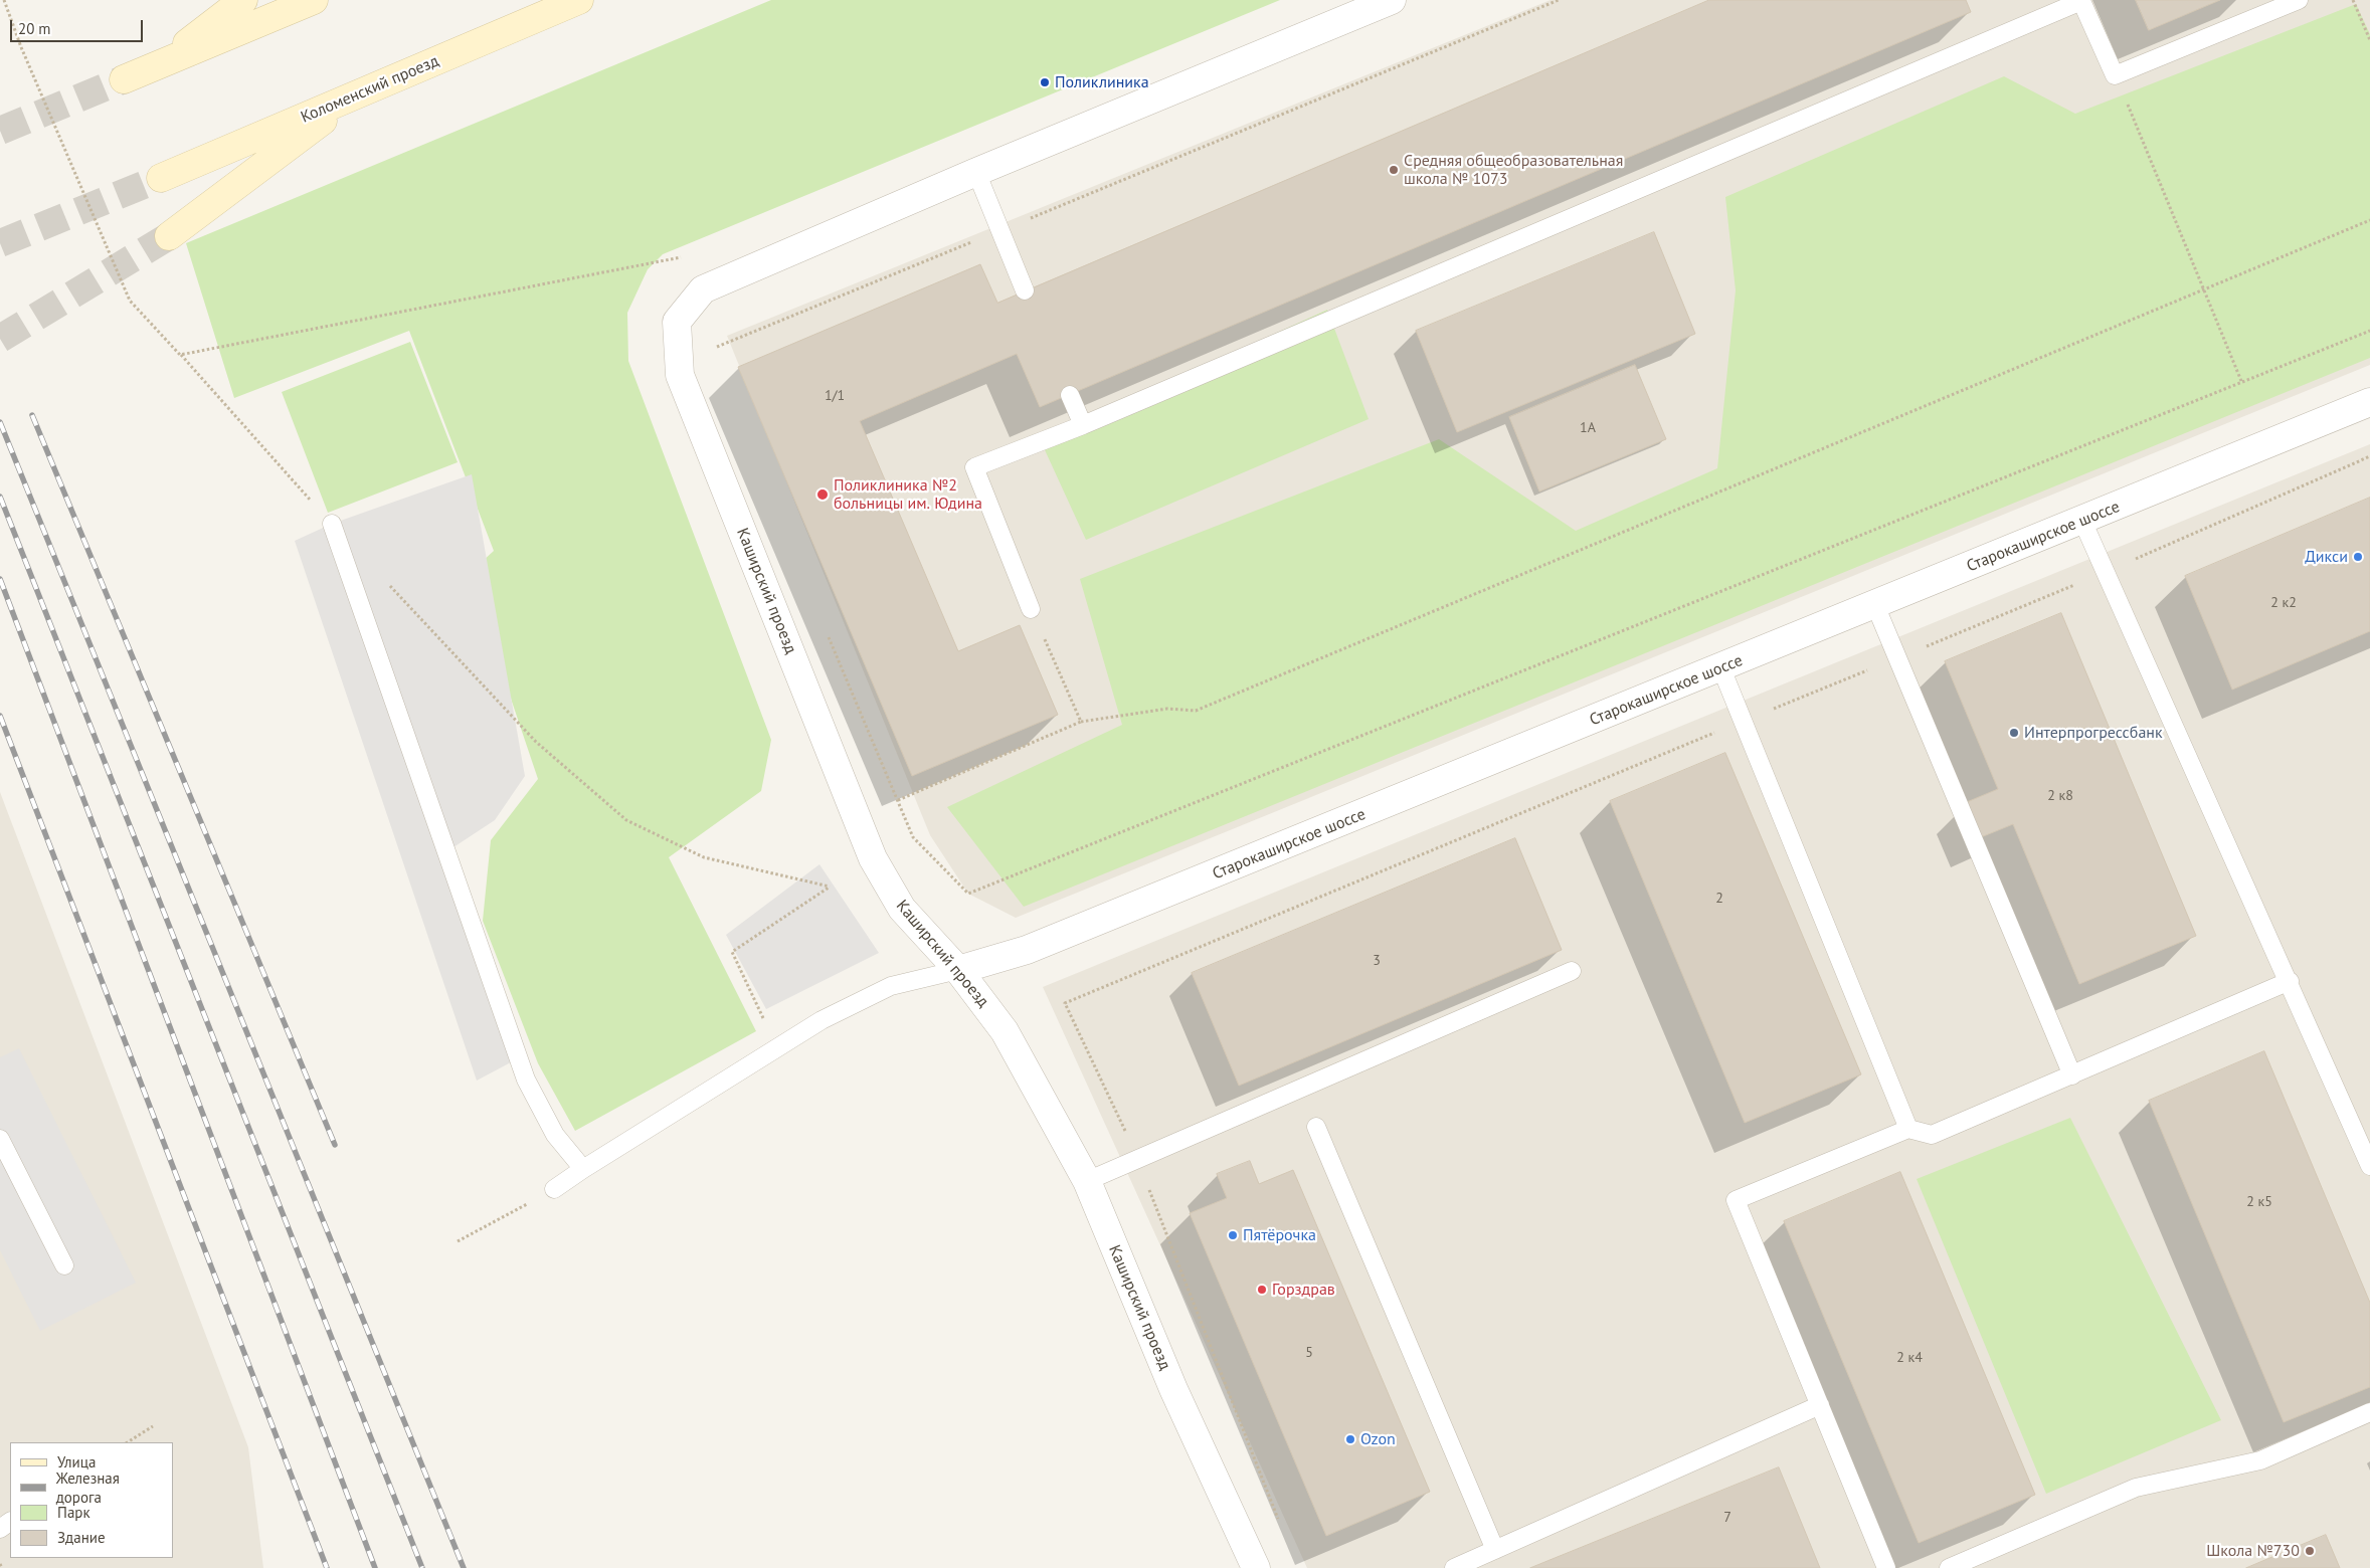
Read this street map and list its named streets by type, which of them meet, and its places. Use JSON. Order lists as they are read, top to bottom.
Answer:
{
  "streets": {
    "main road": ["Коломенский проезд"],
    "street": ["Старокаширское шоссе", "Каширский проезд"]
  },
  "crossings": [
    ["Старокаширское шоссе", "Каширский проезд"]
  ],
  "places": [
    "Поликлиника",
    "Средняя общеобразовательная школа № 1073",
    "Поликлиника №2 больницы им. Юдина",
    "Дикси",
    "Интерпрогрессбанк",
    "Пятёрочка",
    "Горздрав",
    "Ozon",
    "Школа №730"
  ],
  "house_numbers": [
    "1/1",
    "1А",
    "2 к2",
    "2 к8",
    "2",
    "3",
    "2 к5",
    "5",
    "2 к4",
    "7"
  ],
  "legend": [
    "Улица",
    "Железная дорога",
    "Парк",
    "Здание"
  ],
  "scale_bar": "20 m"
}
